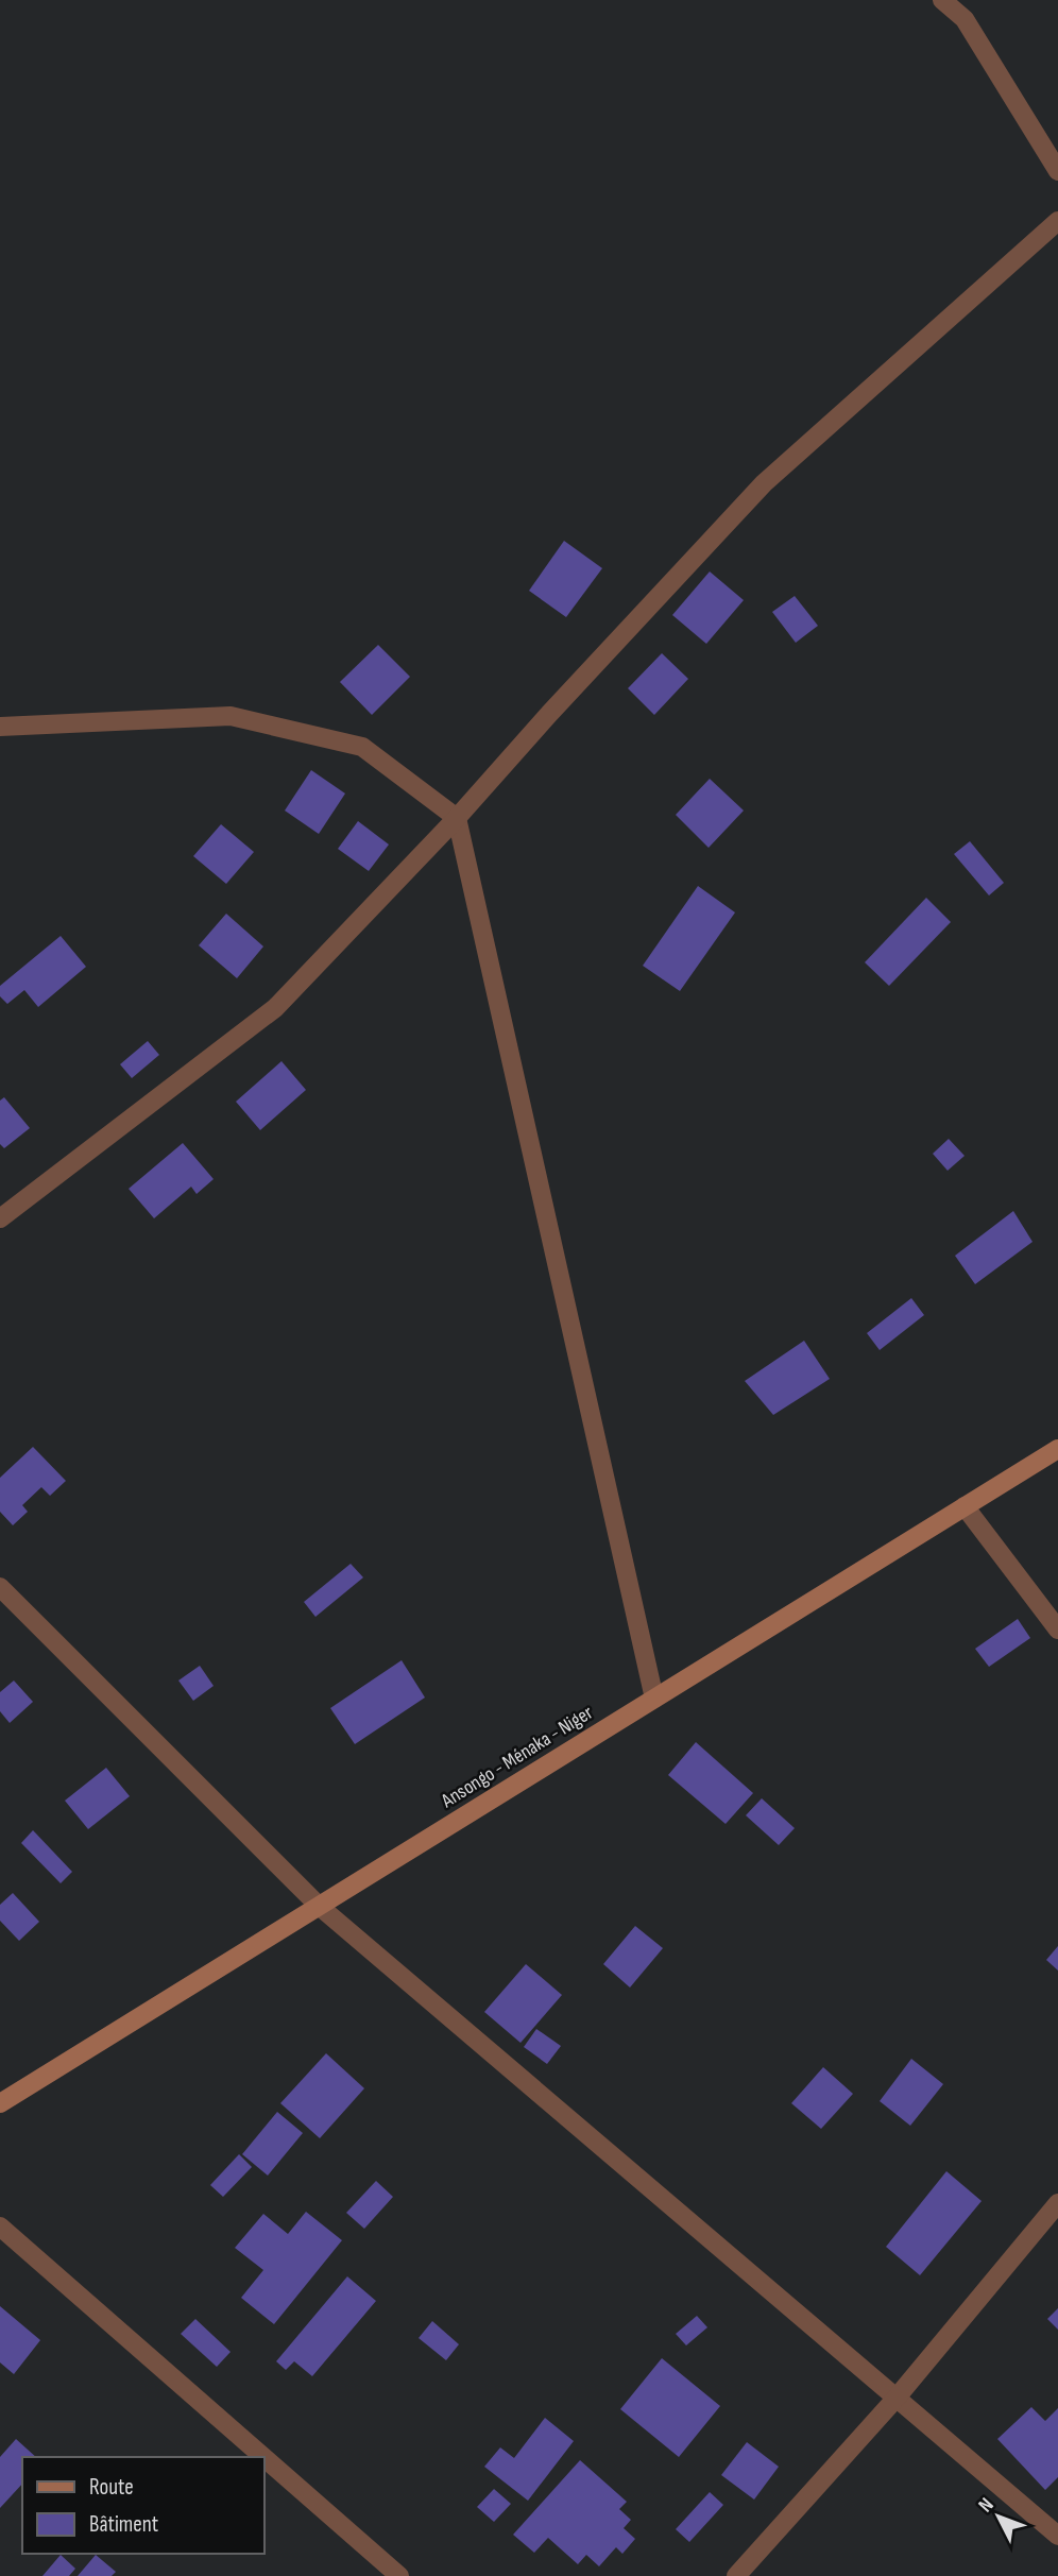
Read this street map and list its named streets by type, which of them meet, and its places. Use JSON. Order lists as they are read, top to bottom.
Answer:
{
  "streets": {
    "main road": ["Ansongo - Ménaka - Niger"]
  },
  "legend": ["Route", "Bâtiment"],
  "north": "top left"
}
